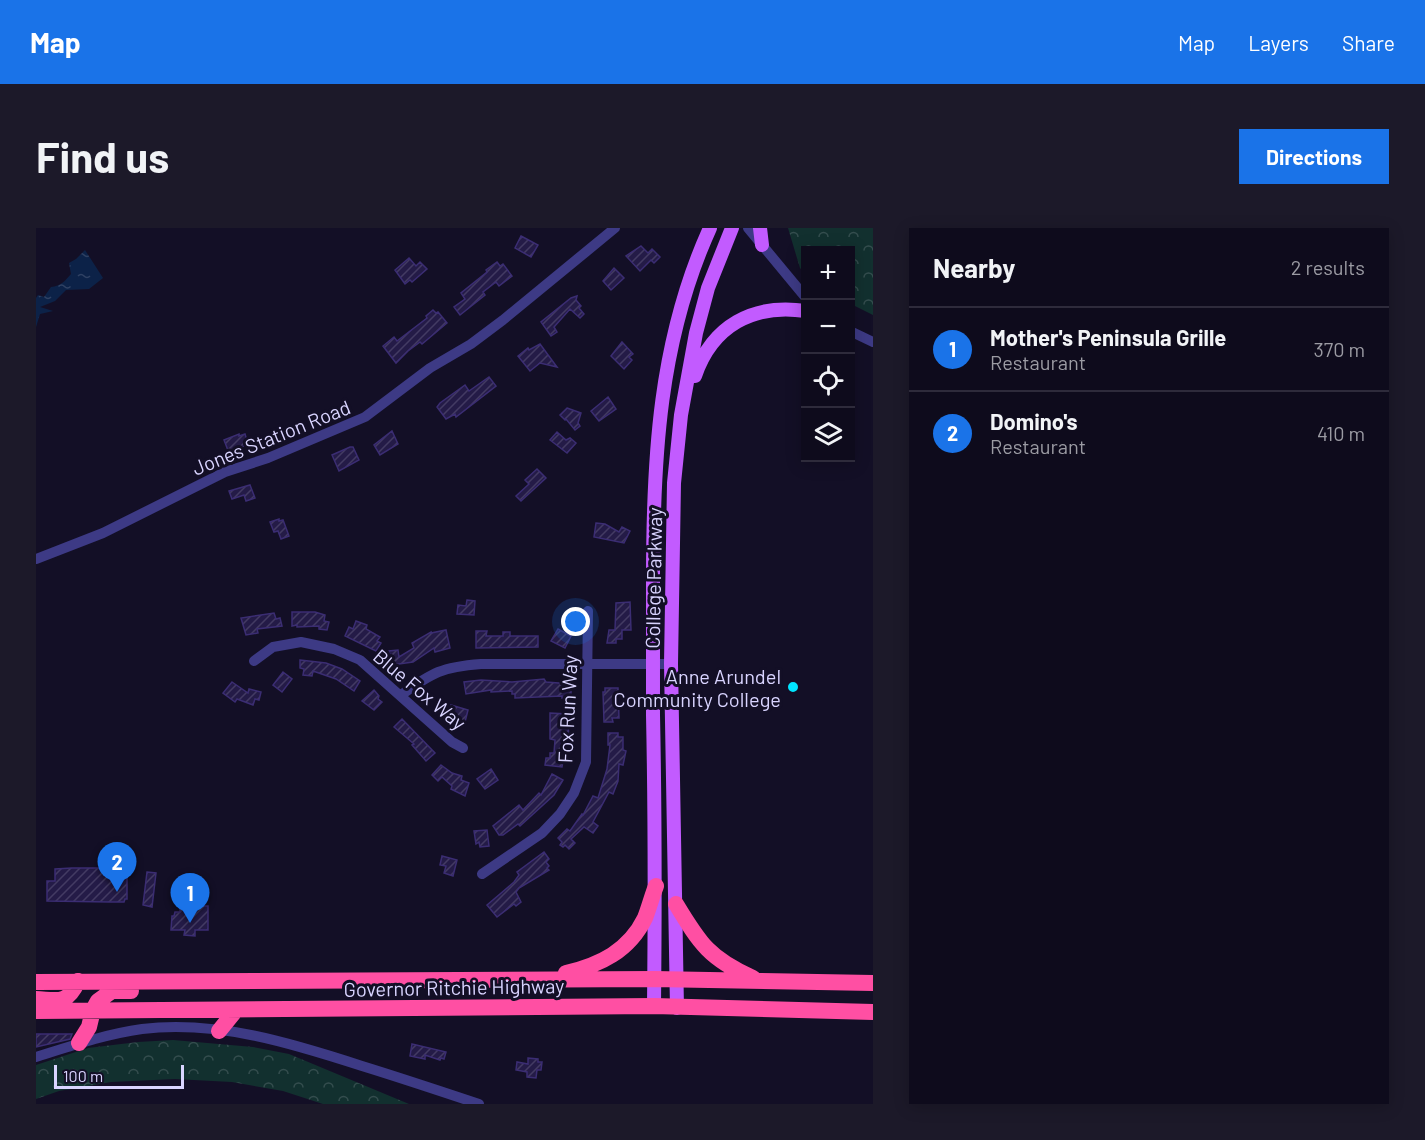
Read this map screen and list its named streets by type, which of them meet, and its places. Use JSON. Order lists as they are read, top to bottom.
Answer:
{
  "streets": {
    "highway": ["Governor Ritchie Highway"],
    "main road": ["College Parkway"],
    "street": ["Jones Station Road", "Blue Fox Way", "Fox Run Way"]
  },
  "crossings": [
    ["College Parkway", "Governor Ritchie Highway"]
  ],
  "places": ["Anne Arundel Community College"],
  "scale_bar": "100 m",
  "page": {
    "header": "Map",
    "nav": ["Map", "Layers", "Share"],
    "buttons": "Directions",
    "title": "Find us",
    "heading": ["Nearby", "2 results"],
    "map_buttons": ["+", "−"],
    "list": [
      {
        "mark": "1",
        "name": "Mother's Peninsula Grille",
        "note": "Restaurant",
        "value": "370 m"
      },
      {
        "mark": "2",
        "name": "Domino's",
        "note": "Restaurant",
        "value": "410 m"
      }
    ],
    "pins": ["2", "1"],
    "scale": "100 m"
  }
}
